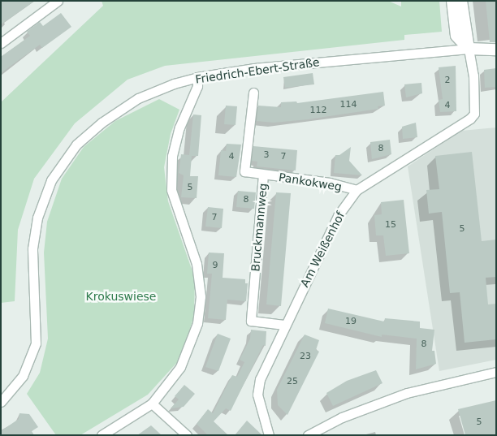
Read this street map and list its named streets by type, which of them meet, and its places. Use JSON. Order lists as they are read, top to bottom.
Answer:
{
  "streets": {
    "street": [
      "Friedrich-Ebert-Straße",
      "Pankokweg",
      "Bruckmannweg",
      "Am Weißenhof"
    ]
  },
  "crossings": [
    ["Friedrich-Ebert-Straße", "Am Weißenhof"],
    ["Pankokweg", "Bruckmannweg"],
    ["Pankokweg", "Am Weißenhof"],
    ["Bruckmannweg", "Am Weißenhof"]
  ],
  "parks": ["Krokuswiese"],
  "house_numbers": [
    "2",
    "114",
    "4",
    "112",
    "8",
    "3",
    "4",
    "7",
    "5",
    "8",
    "7",
    "15",
    "5",
    "9",
    "19",
    "8",
    "23",
    "25",
    "5"
  ]
}
